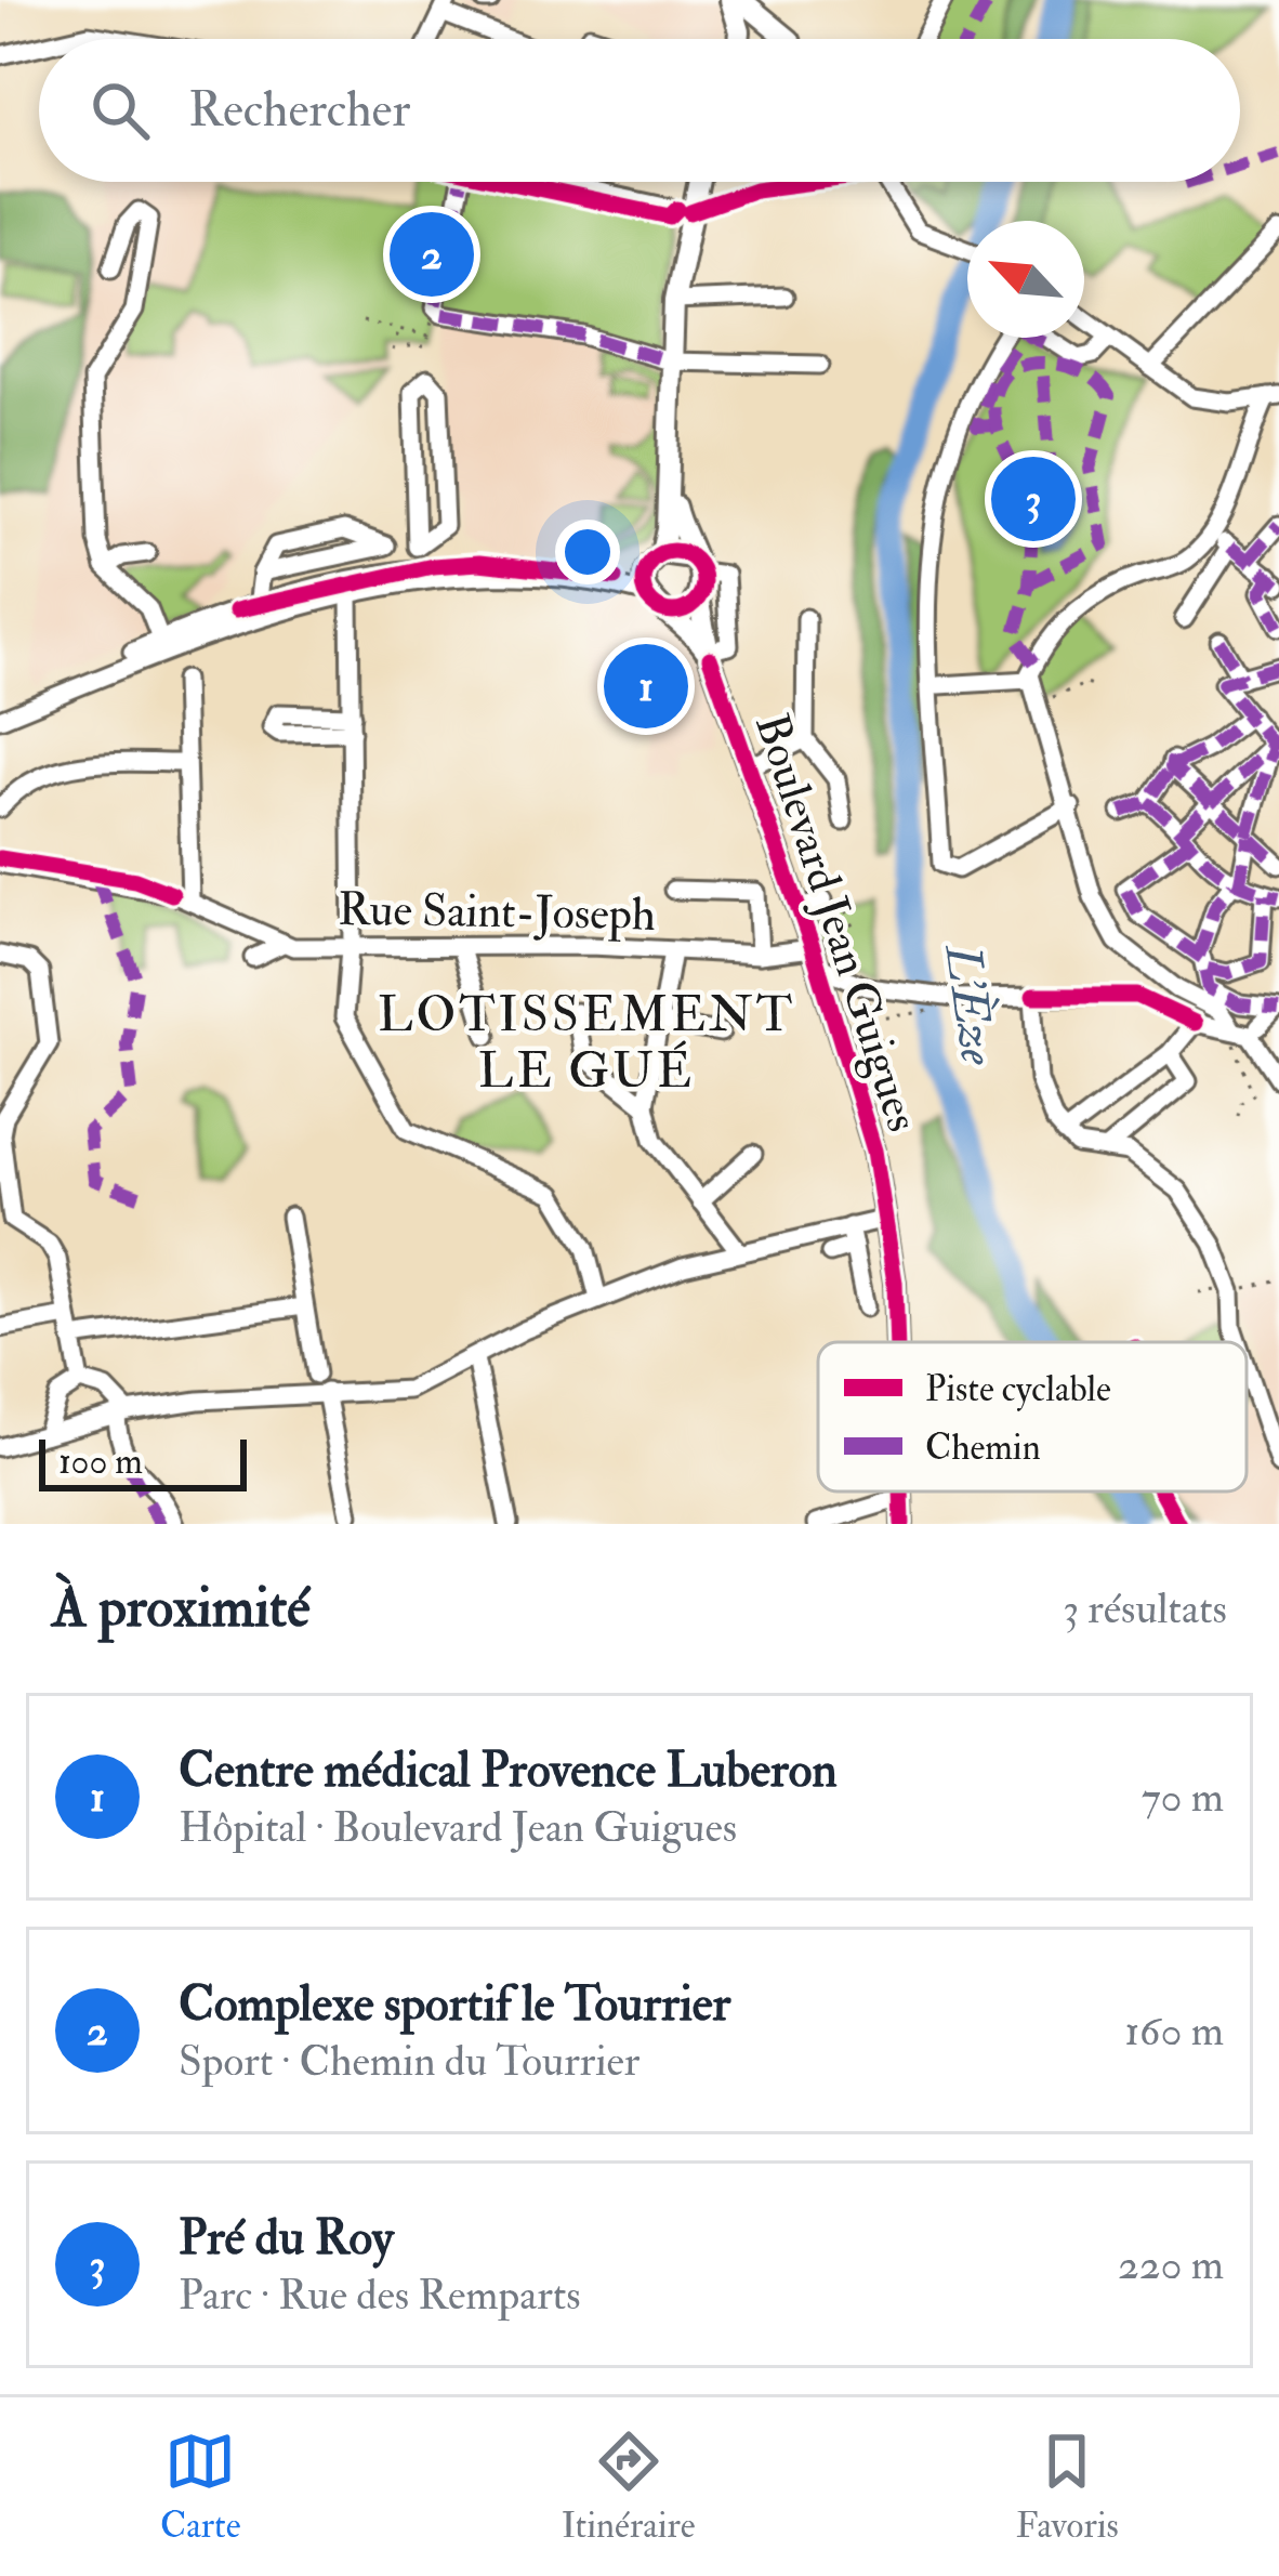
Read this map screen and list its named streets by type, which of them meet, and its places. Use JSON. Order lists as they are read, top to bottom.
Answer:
{
  "streets": {
    "main road": ["Boulevard Jean Guigues"],
    "street": ["Rue Saint-Joseph"]
  },
  "crossings": [
    ["Rue Saint-Joseph", "Boulevard Jean Guigues"]
  ],
  "districts": ["LOTISSEMENT LE GUÉ"],
  "water": ["L'Èze"],
  "legend": ["Piste cyclable", "Chemin"],
  "scale_bar": "100 m",
  "north": "top left",
  "page": {
    "search": "Rechercher",
    "pins": ["2", "3", "1"],
    "scale": "100 m",
    "heading": ["À proximité", "3 résultats"],
    "list": [
      {
        "mark": "1",
        "name": "Centre médical Provence Luberon",
        "note": "Hôpital · Boulevard Jean Guigues",
        "value": "70 m"
      },
      {
        "mark": "2",
        "name": "Complexe sportif le Tourrier",
        "note": "Sport · Chemin du Tourrier",
        "value": "160 m"
      },
      {
        "mark": "3",
        "name": "Pré du Roy",
        "note": "Parc · Rue des Remparts",
        "value": "220 m"
      }
    ],
    "nav": ["Carte", "Itinéraire", "Favoris"]
  }
}
